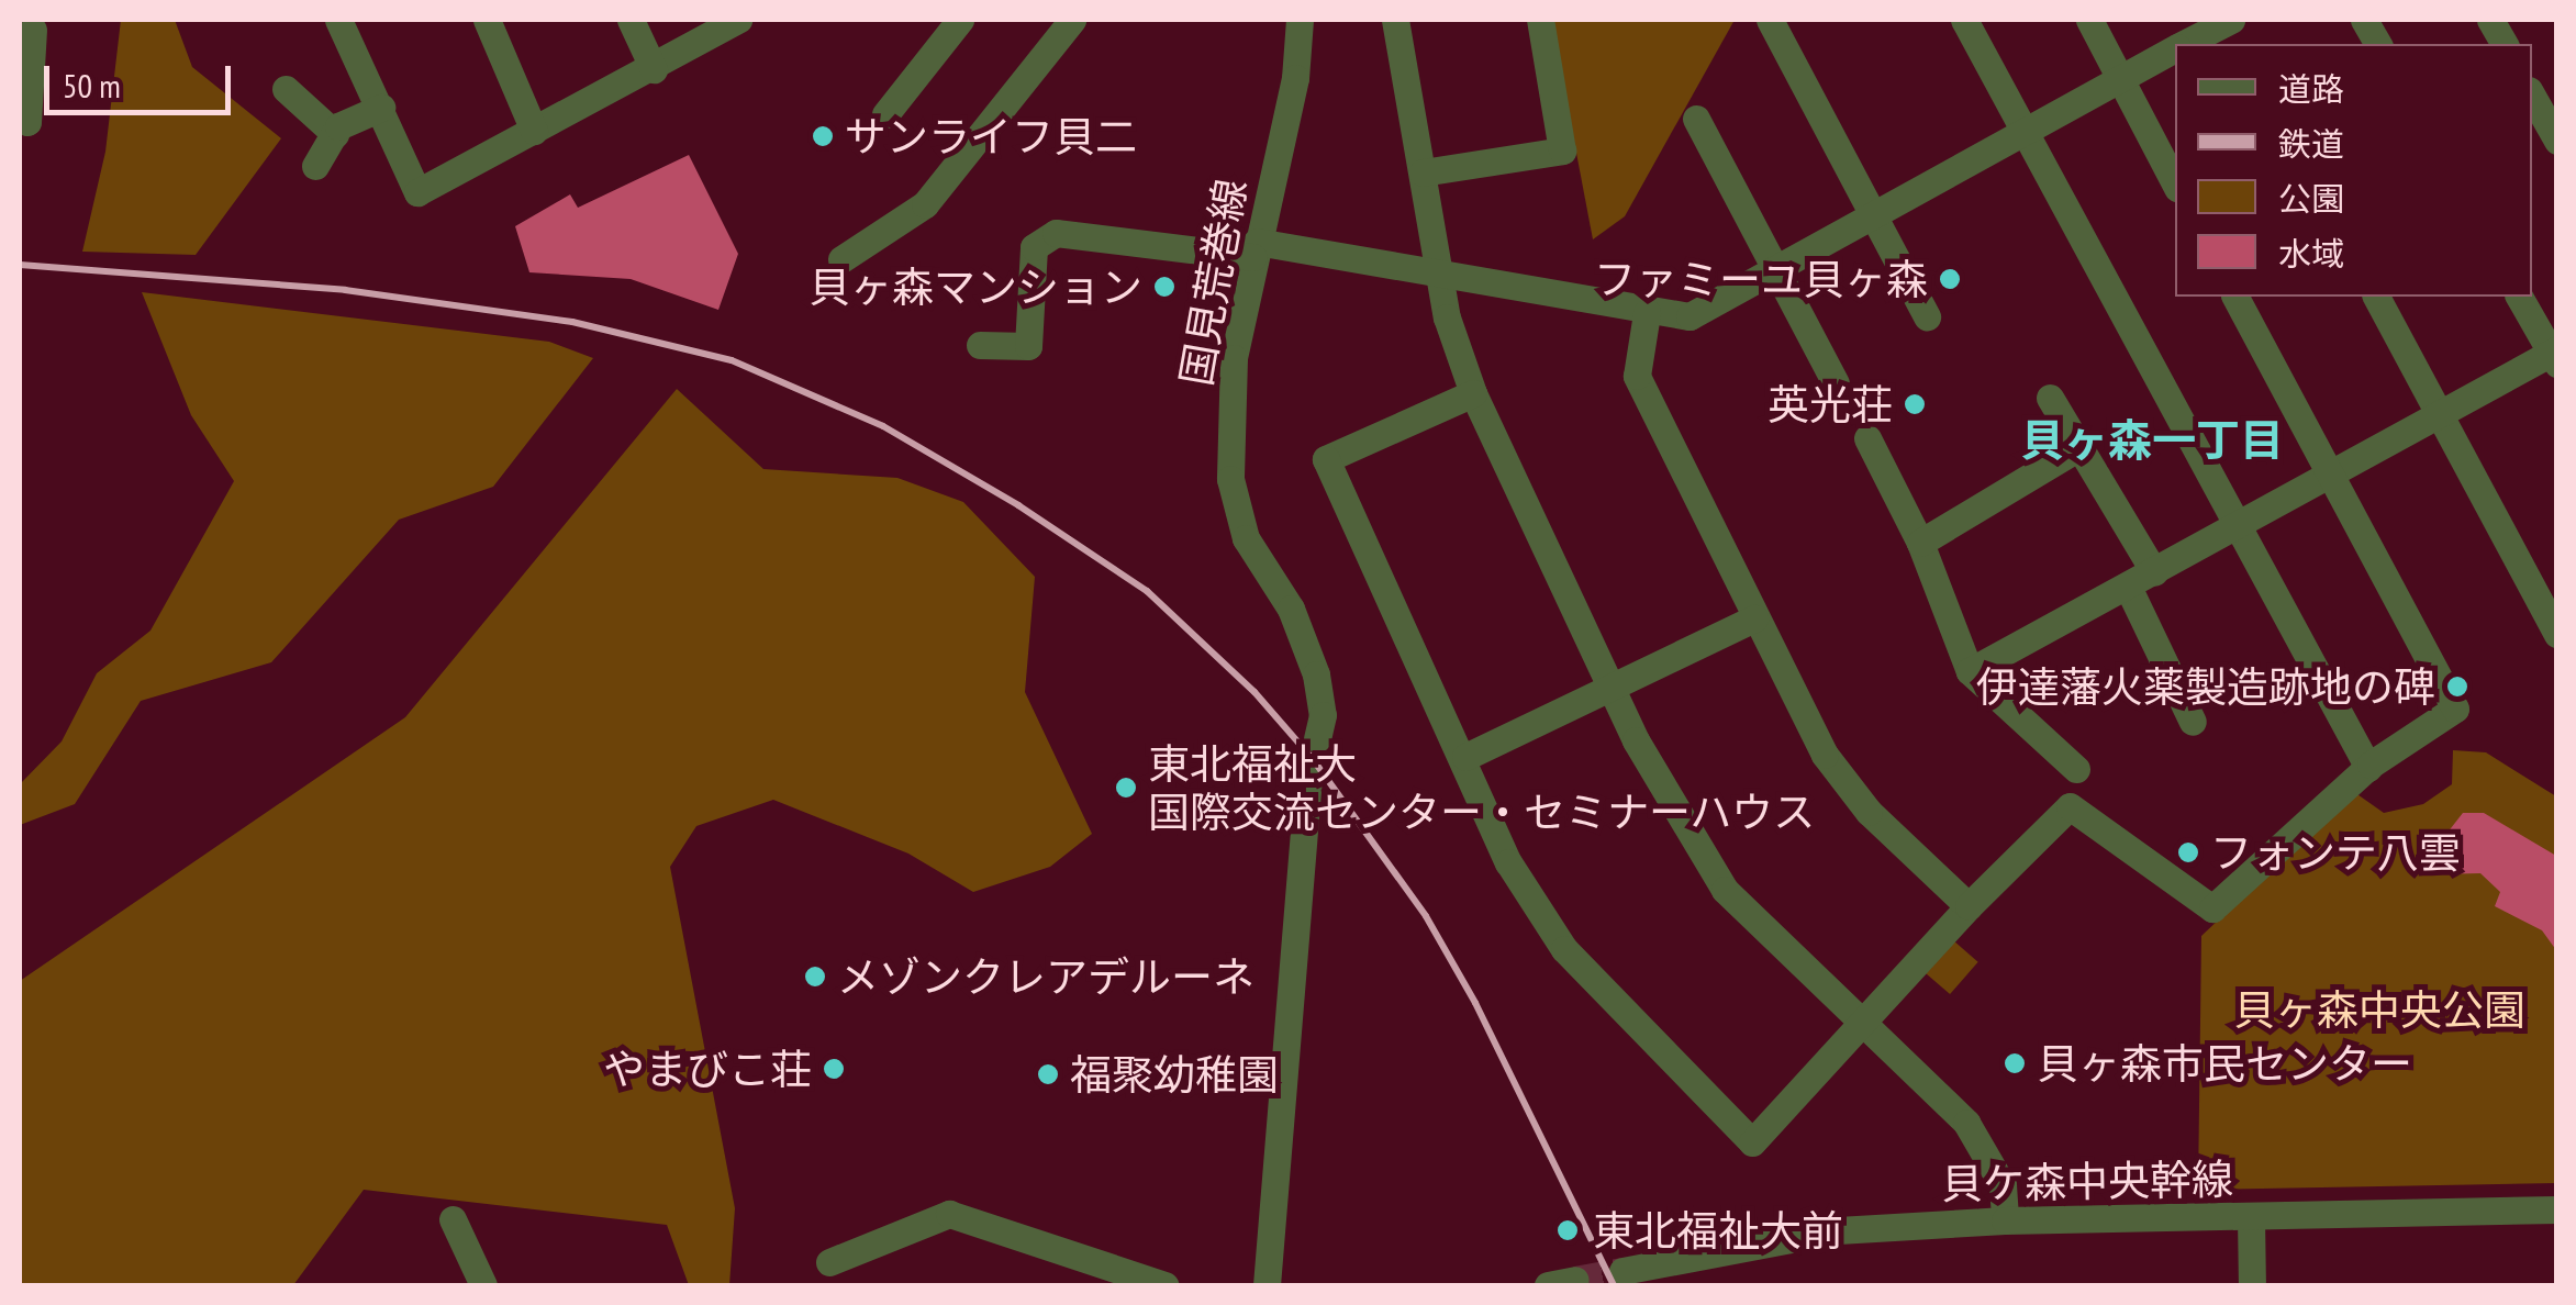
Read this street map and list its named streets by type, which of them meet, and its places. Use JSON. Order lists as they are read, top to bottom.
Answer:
{
  "streets": {
    "street": ["国見荒巻線", "貝ケ森中央幹線"]
  },
  "districts": ["貝ヶ森一丁目"],
  "parks": ["貝ヶ森中央公園"],
  "places": [
    "サンライフ貝二",
    "ファミーユ貝ヶ森",
    "貝ヶ森マンション",
    "英光荘",
    "伊達藩火薬製造跡地の碑",
    "東北福祉大 国際交流センター・セミナーハウス",
    "フォンテ八雲",
    "メゾンクレアデルーネ",
    "貝ヶ森市民センター",
    "やまびこ荘",
    "福聚幼稚園",
    "東北福祉大前"
  ],
  "legend": [
    "道路",
    "鉄道",
    "公園",
    "水域"
  ],
  "scale_bar": "50 m"
}
